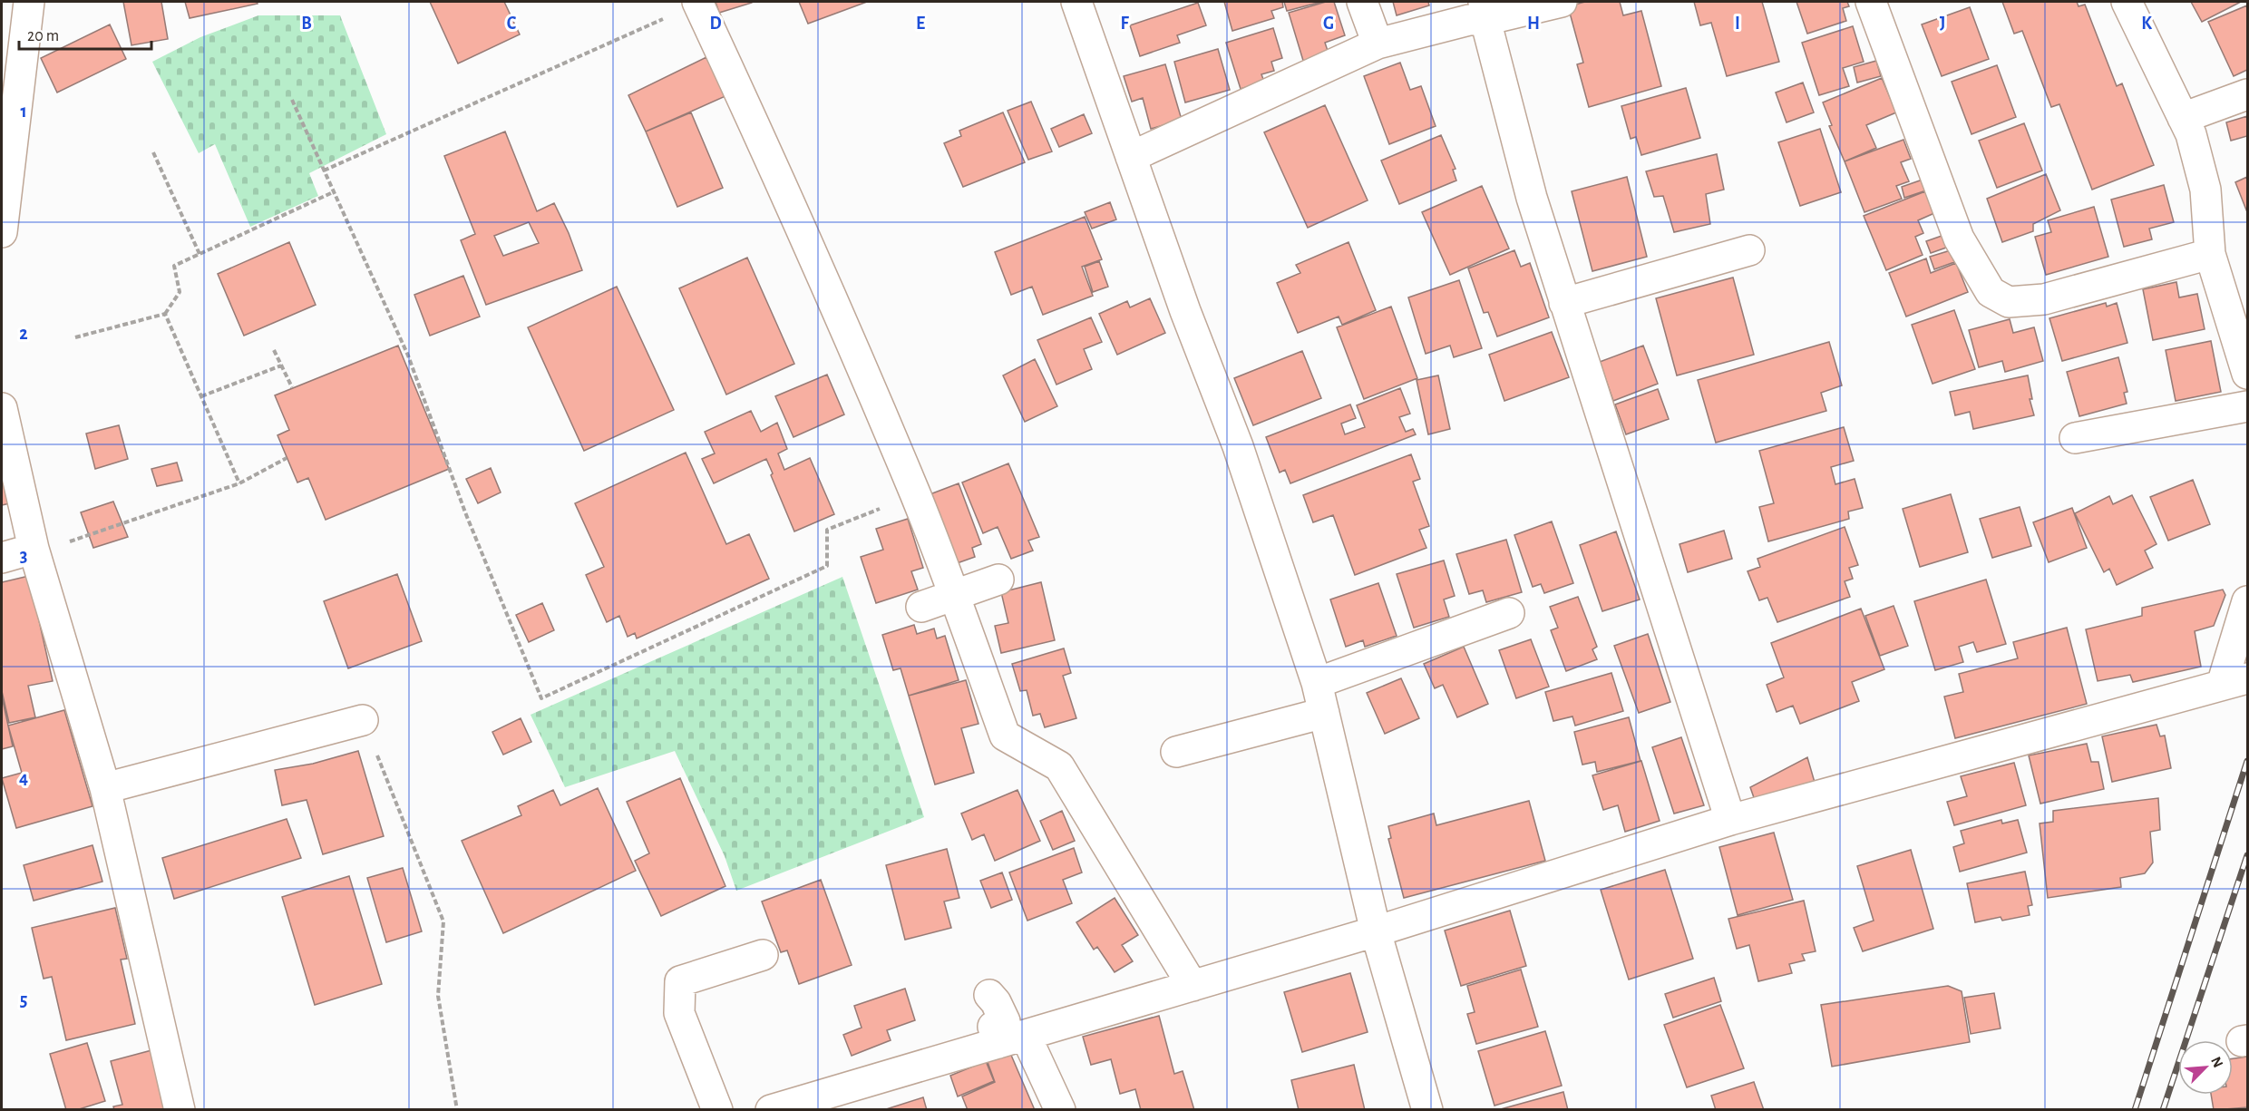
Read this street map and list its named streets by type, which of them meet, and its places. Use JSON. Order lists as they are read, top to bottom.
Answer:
{
  "scale_bar": "20 m",
  "north": "top right",
  "grid": {
    "columns": [
      "B",
      "C",
      "D",
      "E",
      "F",
      "G",
      "H",
      "I",
      "J",
      "K"
    ],
    "rows": [
      "1",
      "2",
      "3",
      "4",
      "5"
    ]
  }
}
